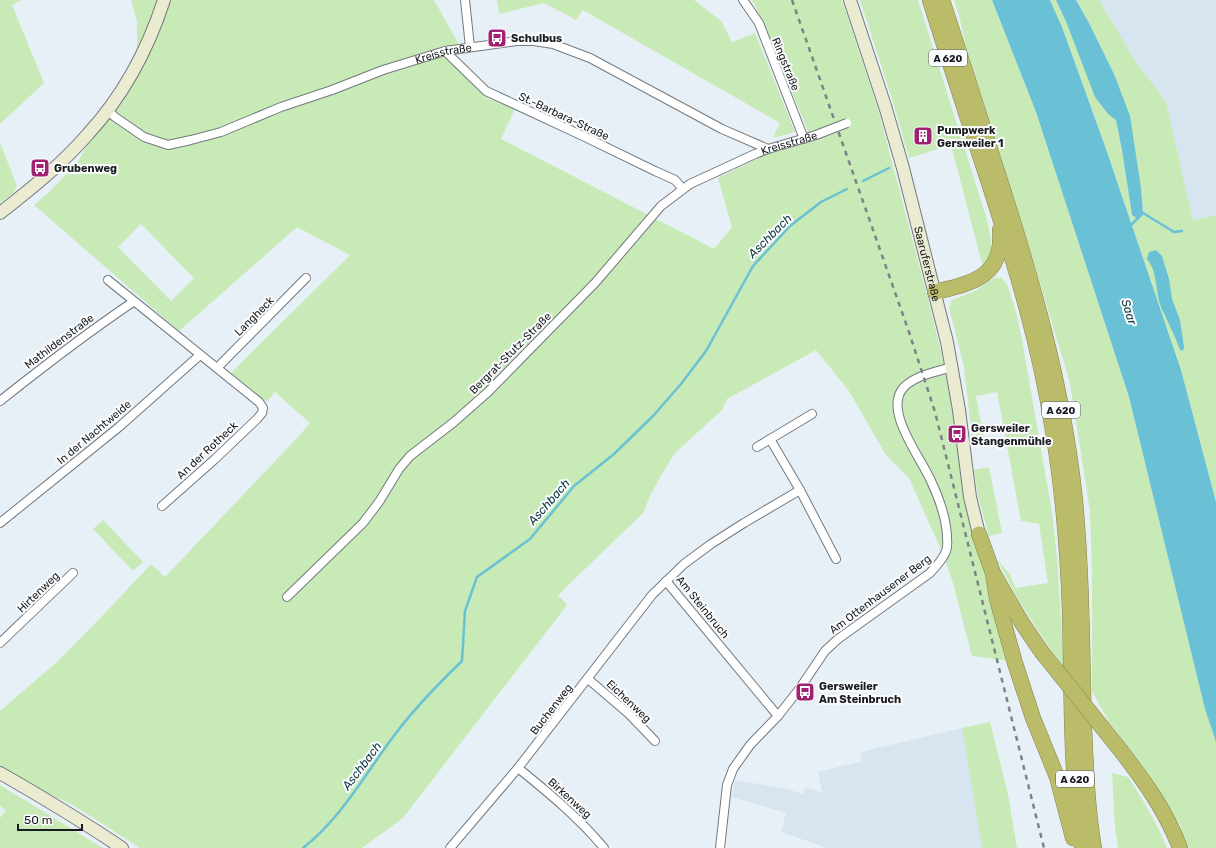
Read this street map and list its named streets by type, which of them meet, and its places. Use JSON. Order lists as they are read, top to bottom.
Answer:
{
  "streets": {
    "highway": ["A 620"],
    "main road": ["Saaruferstraße"],
    "street": [
      "Kreisstraße",
      "Ringstraße",
      "St.-Barbara-Straße",
      "Langheck",
      "Mathildenstraße",
      "Bergrat-Stutz-Straße",
      "In der Nachtweide",
      "An der Rotheck",
      "Hirtenweg",
      "Am Ottenhausener Berg",
      "Am Steinbruch",
      "Eichenweg",
      "Buchenweg",
      "Birkenweg"
    ]
  },
  "crossings": [
    ["Kreisstraße", "Ringstraße"],
    ["Kreisstraße", "St.-Barbara-Straße"],
    ["Kreisstraße", "Bergrat-Stutz-Straße"],
    ["St.-Barbara-Straße", "Bergrat-Stutz-Straße"],
    ["Saaruferstraße", "Am Ottenhausener Berg"],
    ["Langheck", "An der Rotheck"],
    ["Am Ottenhausener Berg", "Am Steinbruch"],
    ["Am Steinbruch", "Buchenweg"],
    ["Eichenweg", "Buchenweg"],
    ["Buchenweg", "Birkenweg"]
  ],
  "water": ["Aschbach", "Saar"],
  "places": {
    "bus stop": [
      "Schulbus",
      "Grubenweg",
      "Gersweiler Stangenmühle",
      "Gersweiler Am Steinbruch"
    ],
    "building": ["Pumpwerk Gersweiler 1"]
  },
  "scale_bar": "50 m"
}
